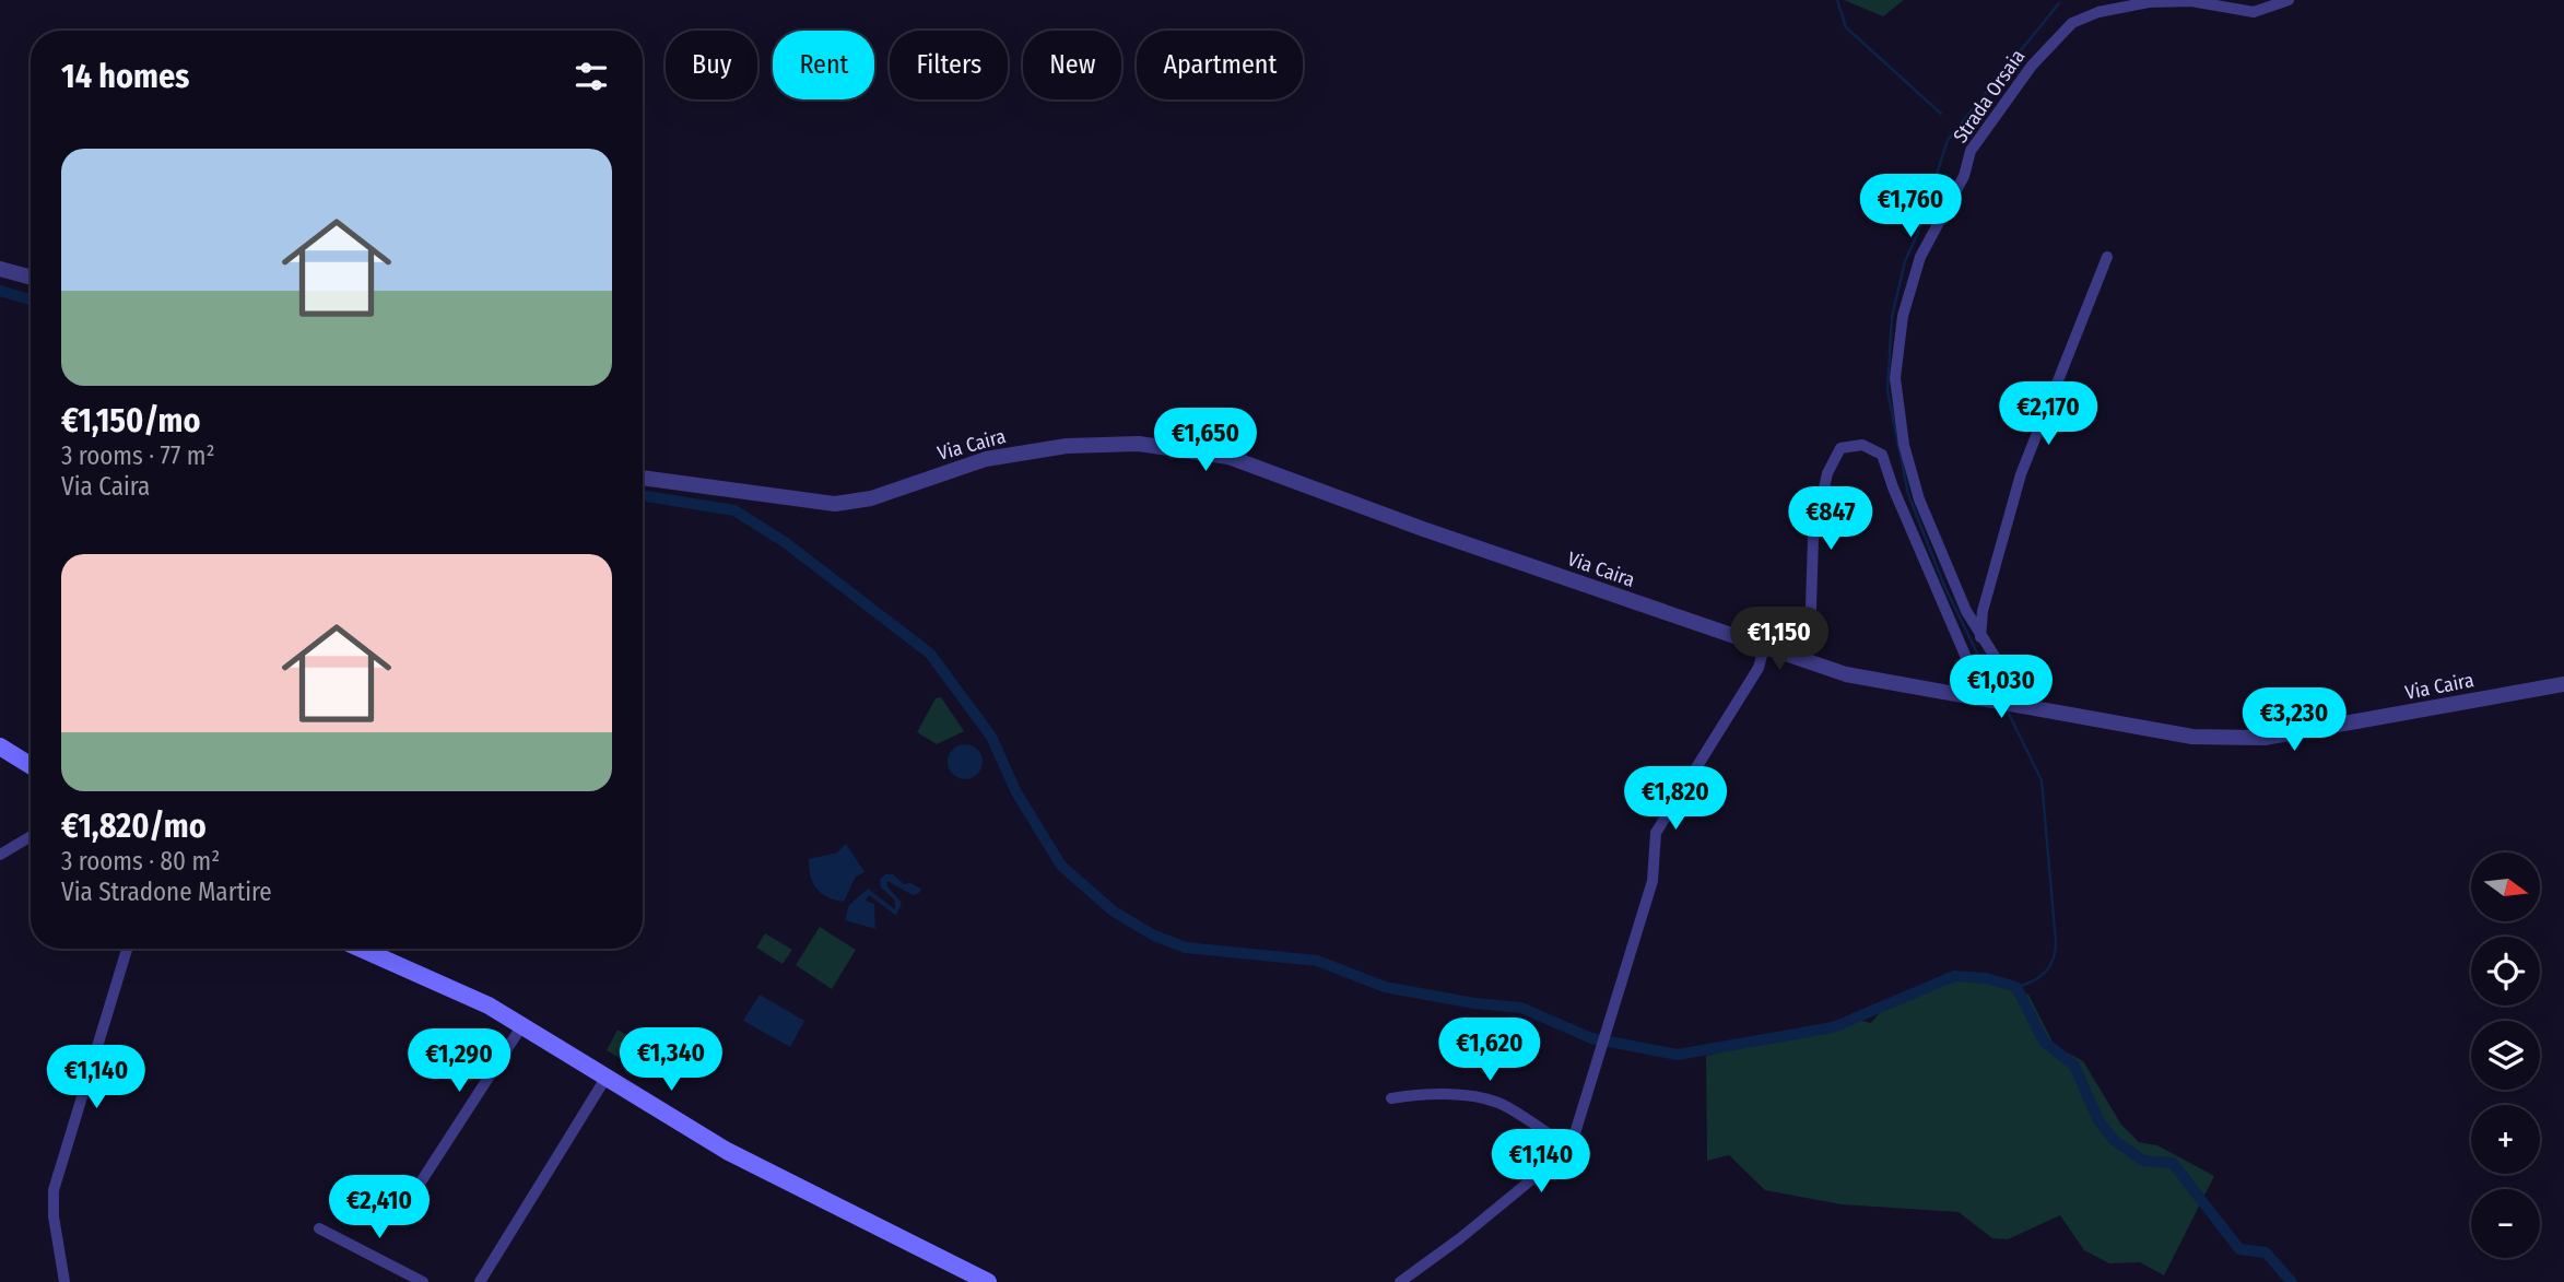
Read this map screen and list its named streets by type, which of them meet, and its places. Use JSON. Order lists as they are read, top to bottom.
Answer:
{
  "streets": {
    "street": ["Strada Orsaia", "Via Caira"]
  },
  "crossings": [
    ["Strada Orsaia", "Via Caira"]
  ],
  "north": "right",
  "page": {
    "chip": [
      "Buy",
      "Rent",
      "Filters",
      "New",
      "Apartment"
    ],
    "heading": "14 homes",
    "list": [
      {
        "name": "€1,150/mo",
        "note": "3 rooms · 77 m² · Via Caira"
      },
      {
        "name": "€1,820/mo",
        "note": "3 rooms · 80 m² · Via Stradone Martire"
      }
    ],
    "price": [
      "€1,760",
      "€2,170",
      "€1,650",
      "€847",
      "€1,150",
      "€1,030",
      "€3,230",
      "€1,820",
      "€1,620",
      "€1,340",
      "€1,290",
      "€1,140",
      "€1,140",
      "€2,410"
    ],
    "map_buttons": ["+", "−"]
  }
}
